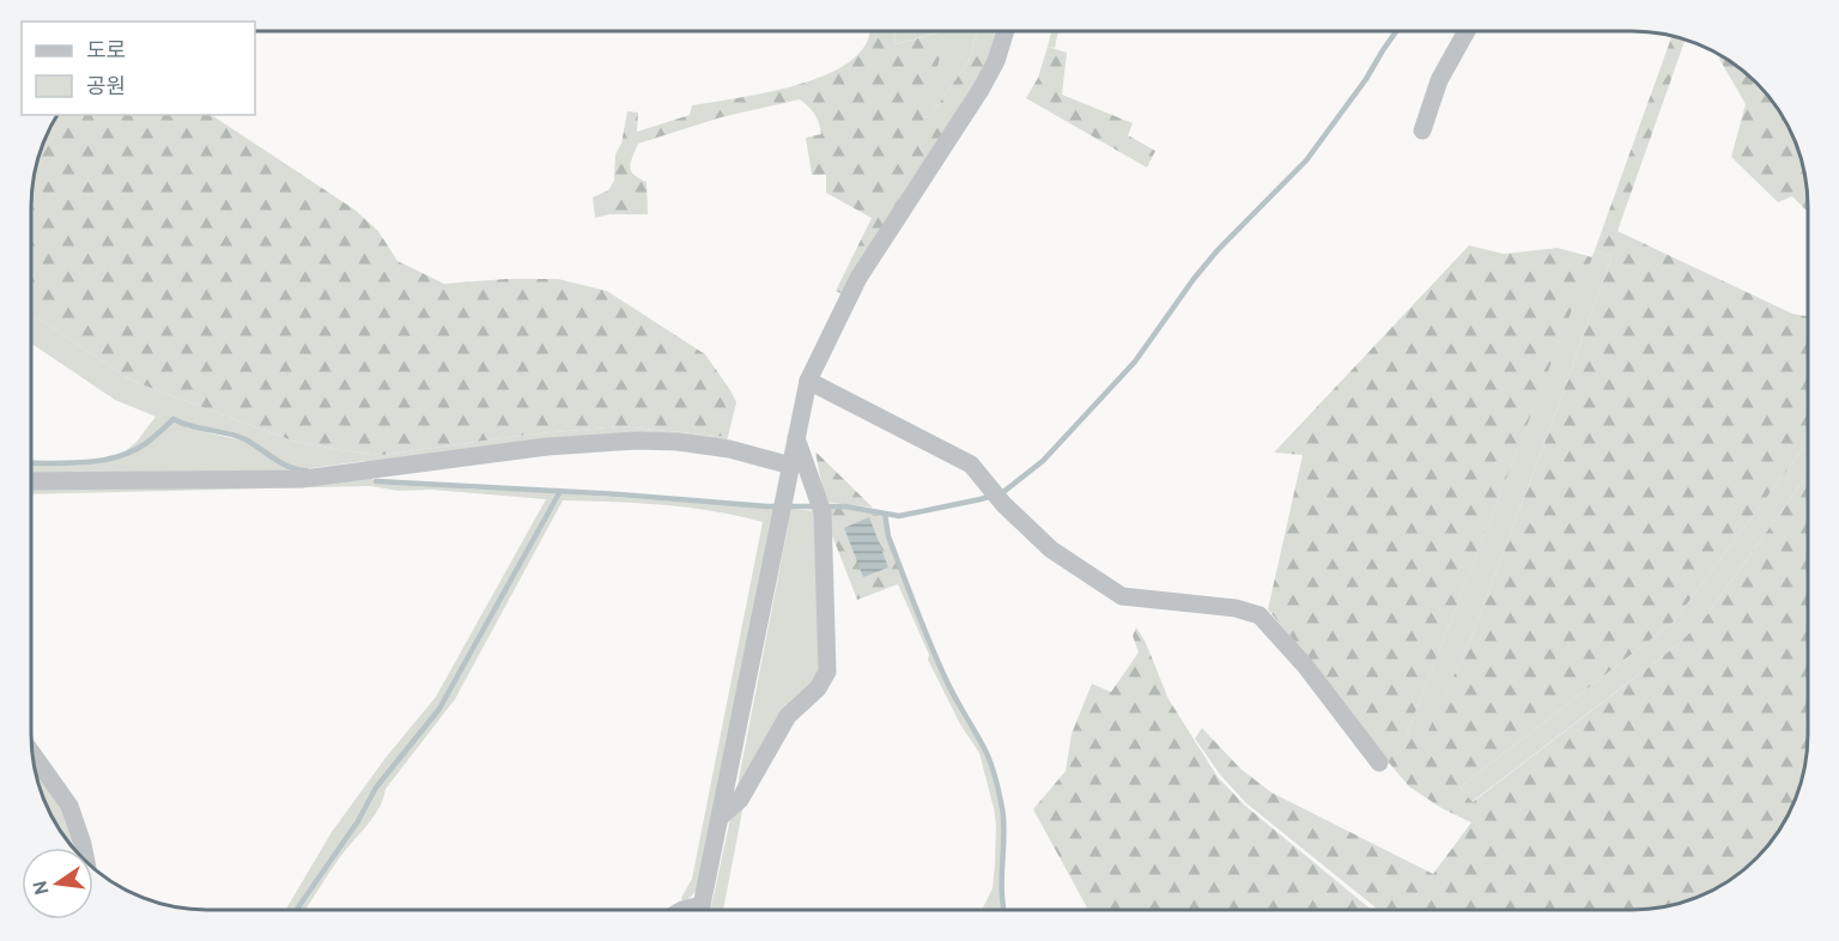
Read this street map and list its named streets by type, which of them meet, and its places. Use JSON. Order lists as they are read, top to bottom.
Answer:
{
  "legend": ["도로", "공원"],
  "north": "left"
}
